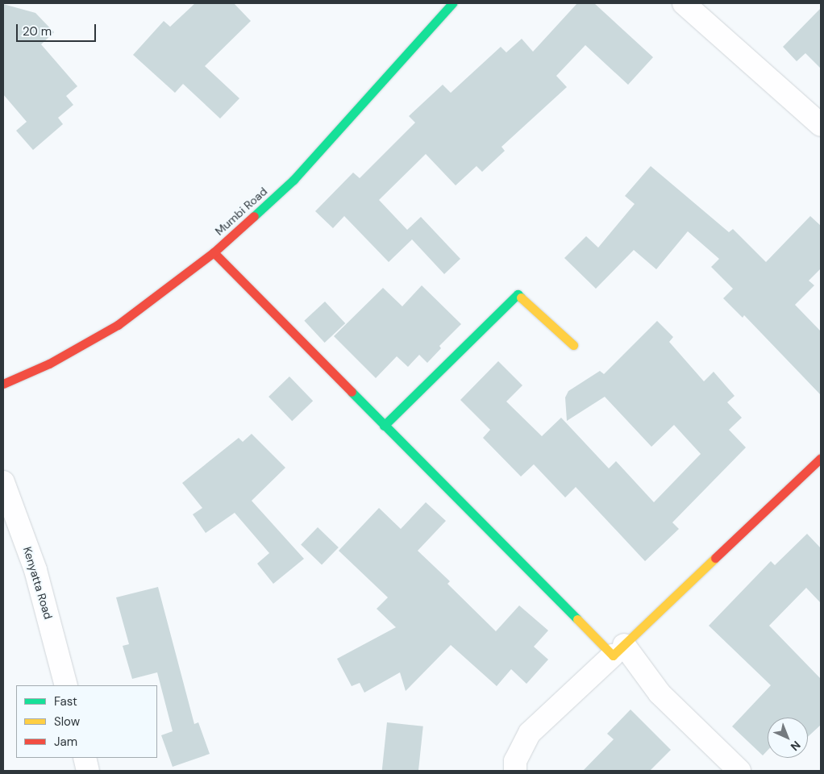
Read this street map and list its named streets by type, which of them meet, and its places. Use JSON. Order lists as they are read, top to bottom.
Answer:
{
  "streets": {
    "street": ["Mumbi Road", "Kenyatta Road"]
  },
  "legend": ["Fast", "Slow", "Jam"],
  "scale_bar": "20 m",
  "north": "bottom right"
}
